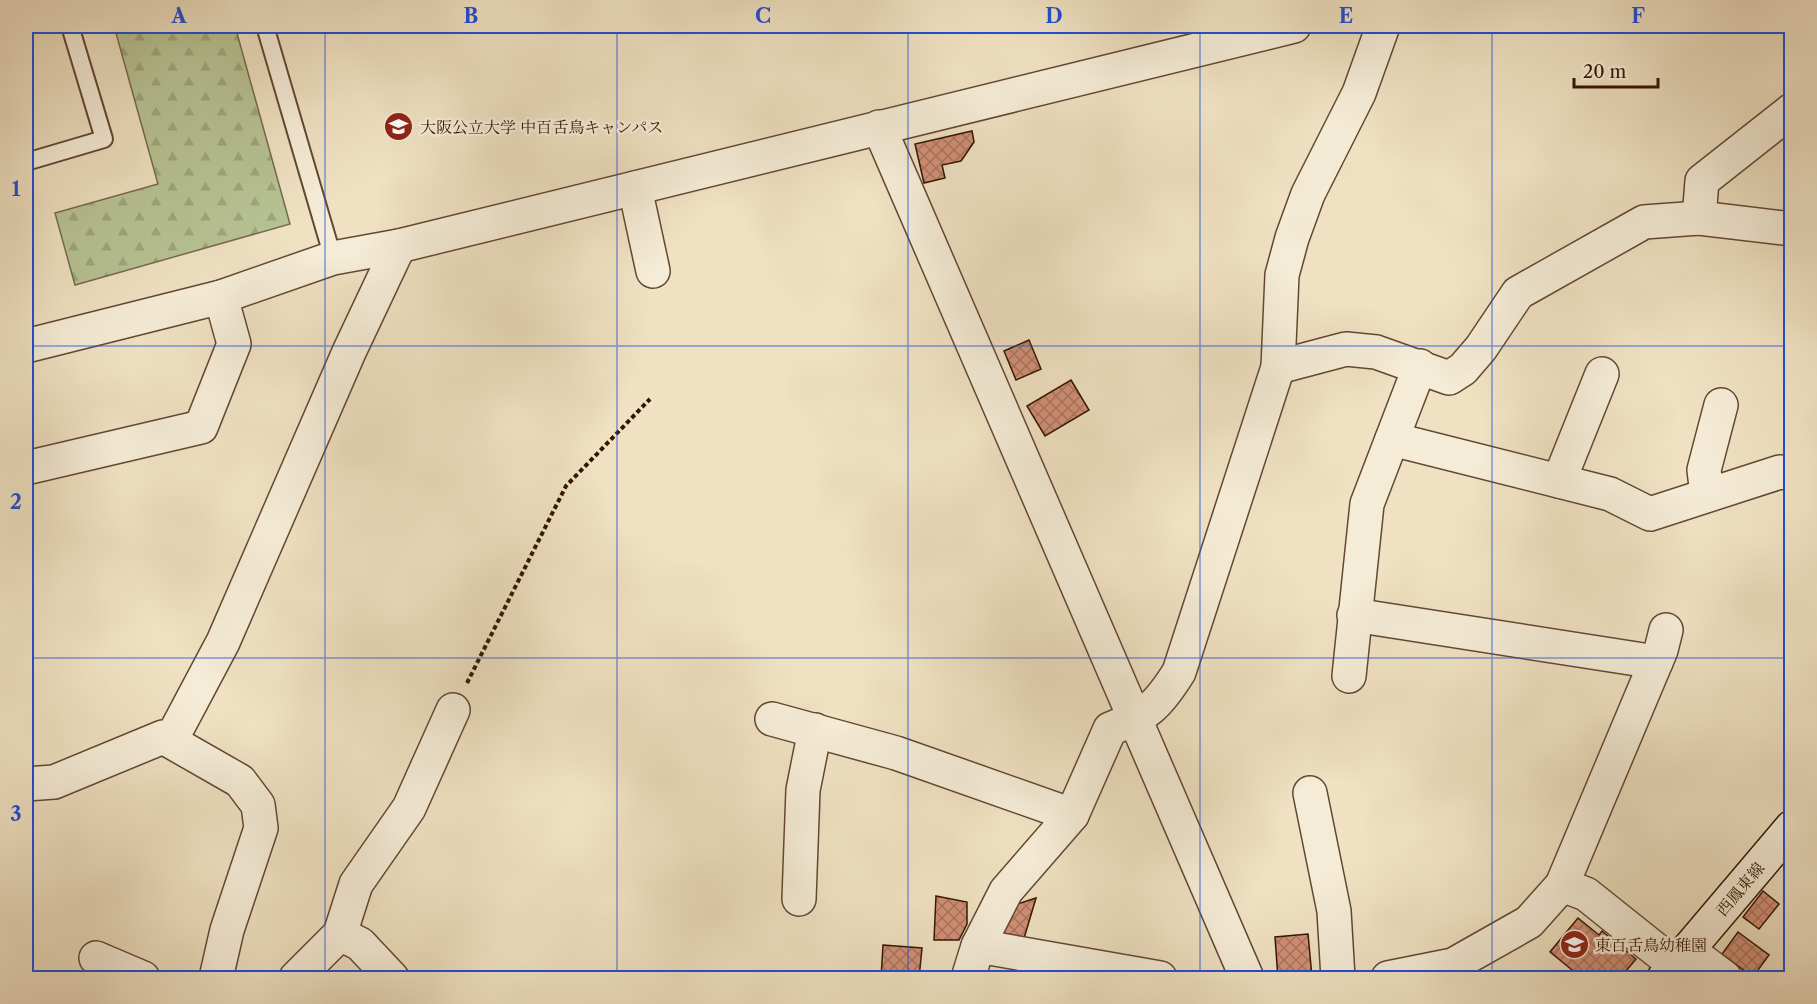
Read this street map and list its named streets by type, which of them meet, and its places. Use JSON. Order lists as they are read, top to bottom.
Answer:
{
  "streets": {
    "street": ["西鳳東線"]
  },
  "places": {
    "school or university": ["大阪公立大学 中百舌鳥キャンパス", "東百舌鳥幼稚園"]
  },
  "scale_bar": "20 m",
  "grid": {
    "columns": [
      "A",
      "B",
      "C",
      "D",
      "E",
      "F"
    ],
    "rows": ["1", "2", "3"]
  }
}
